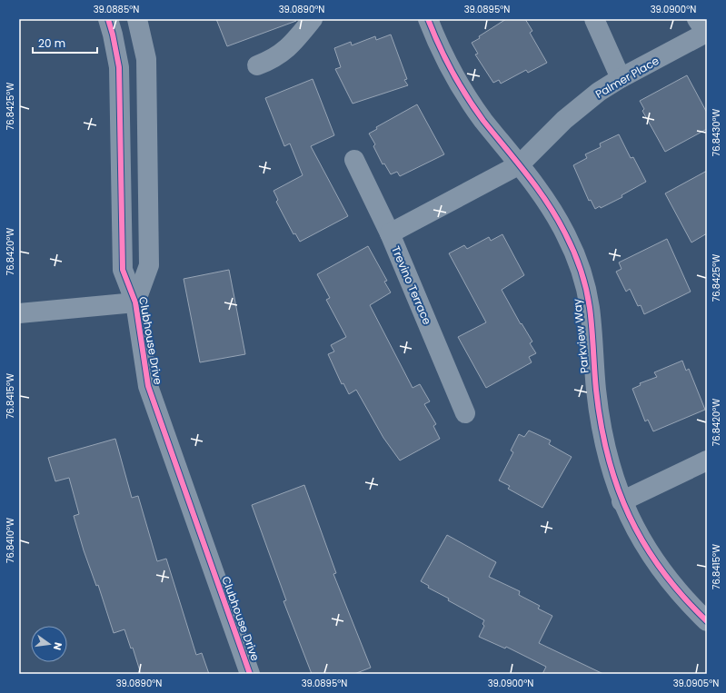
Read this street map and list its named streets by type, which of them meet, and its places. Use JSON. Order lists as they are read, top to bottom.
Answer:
{
  "streets": {
    "street": [
      "Palmer Place",
      "Trevino Terrace",
      "Parkview Way",
      "Clubhouse Drive"
    ]
  },
  "crossings": [
    ["Palmer Place", "Trevino Terrace"],
    ["Palmer Place", "Parkview Way"]
  ],
  "scale_bar": "20 m",
  "north": "right",
  "coordinates": [
    "39.0885°N",
    "39.0890°N",
    "39.0895°N",
    "39.0900°N",
    "76.8425°W",
    "76.8430°W",
    "76.8420°W",
    "76.8415°W",
    "76.8410°W",
    "39.0905°N"
  ]
}
